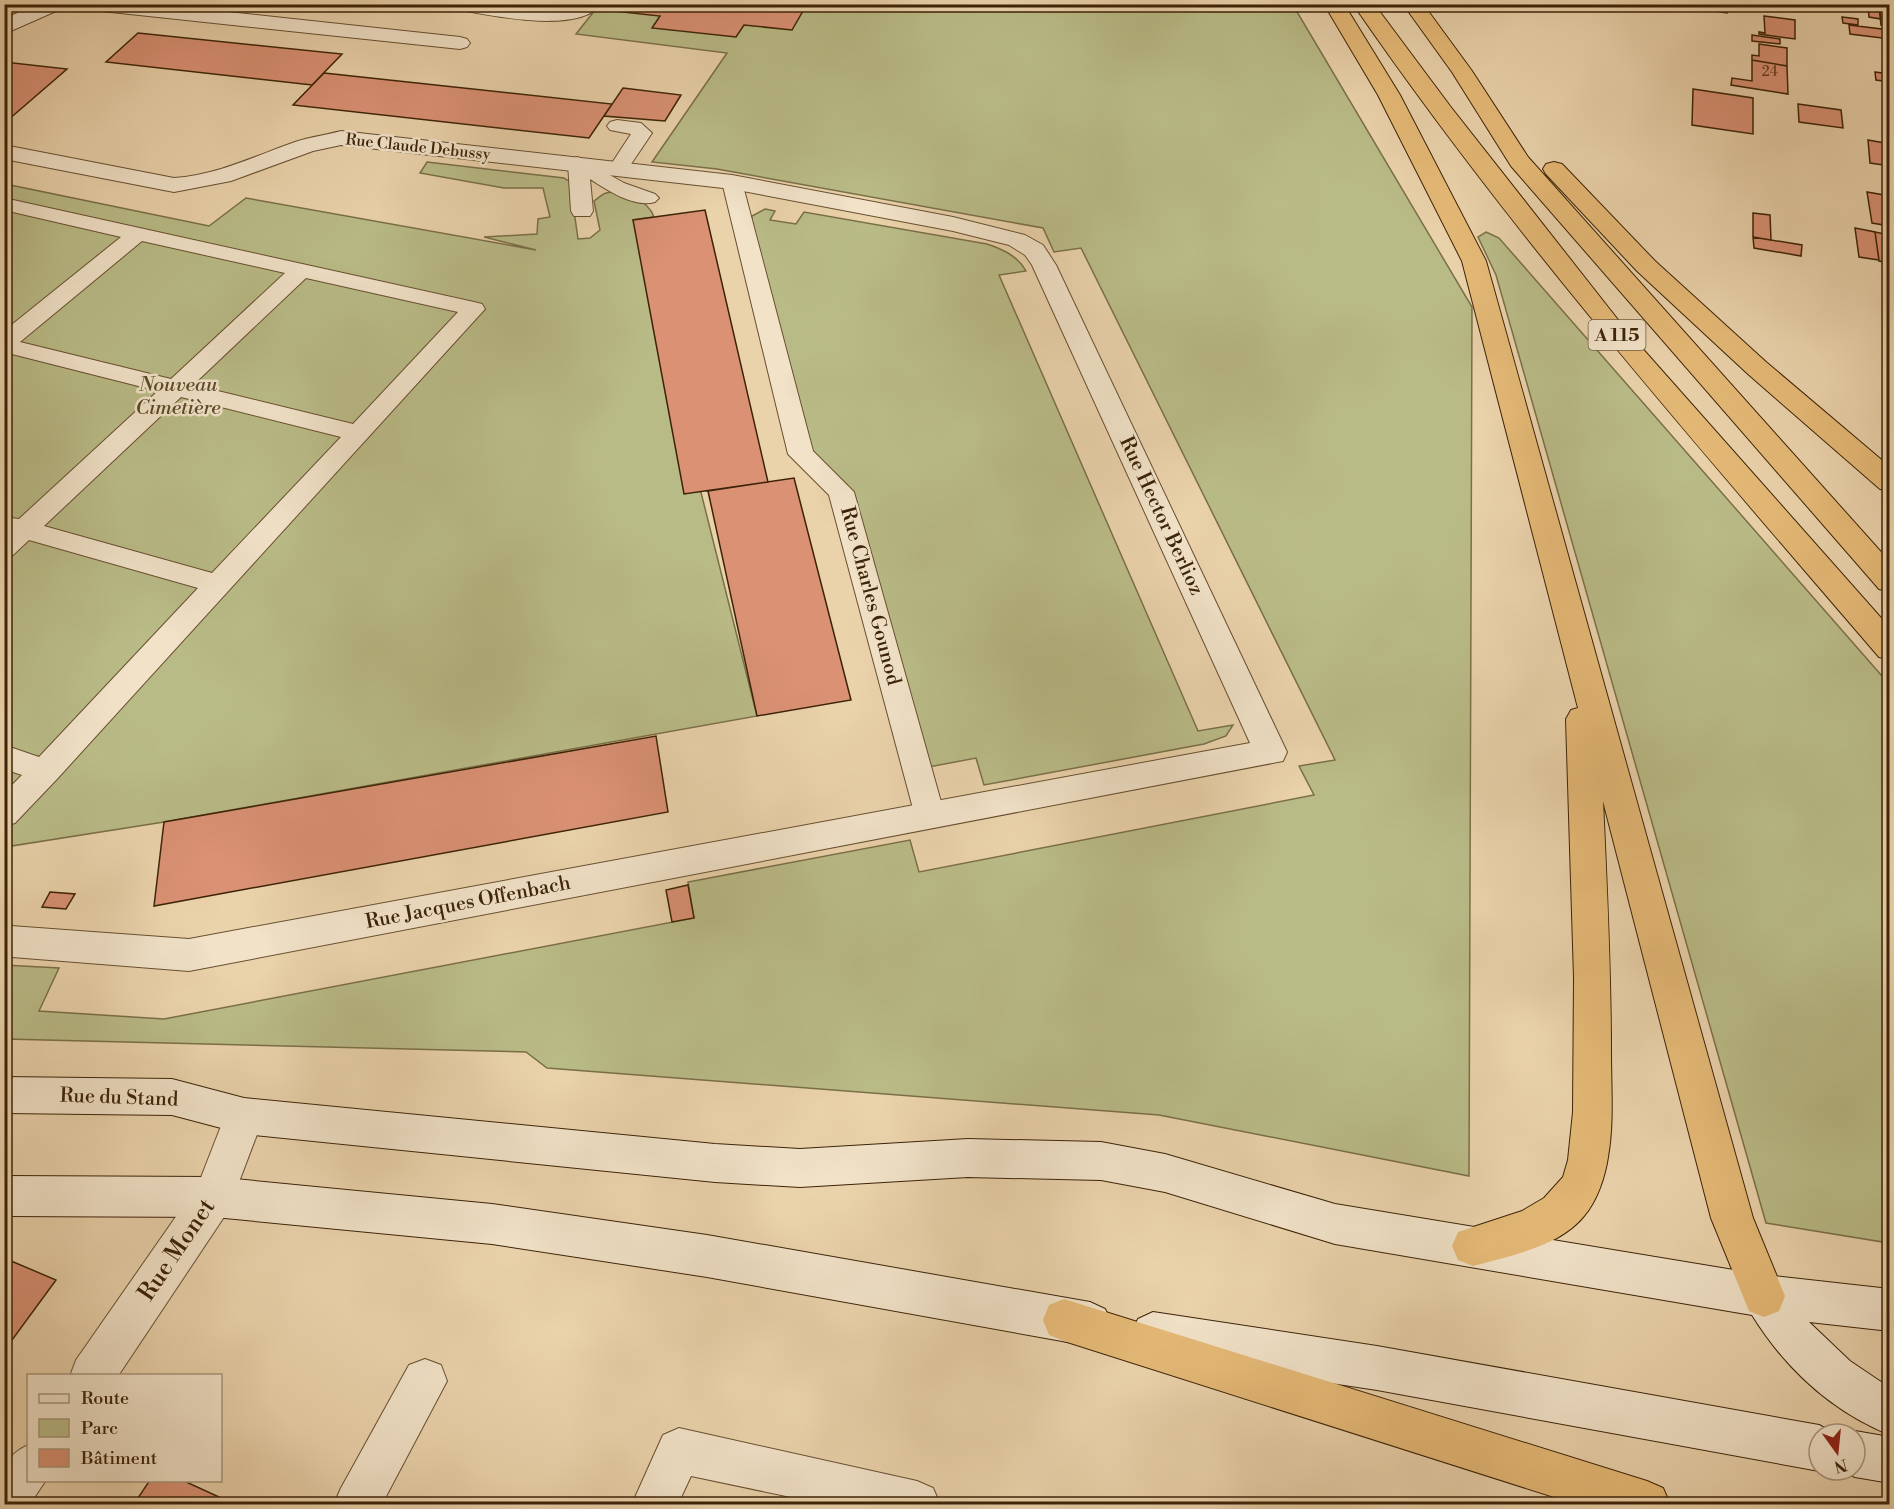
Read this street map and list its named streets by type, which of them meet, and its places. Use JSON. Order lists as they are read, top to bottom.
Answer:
{
  "streets": {
    "highway": ["A 115"],
    "street": [
      "Rue Claude Debussy",
      "Rue Hector Berlioz",
      "Rue Jacques Offenbach",
      "Rue du Stand",
      "Rue Monet"
    ],
    "lane": ["Rue Charles Gounod"]
  },
  "crossings": [
    ["Rue Claude Debussy", "Rue Hector Berlioz"],
    ["Rue Claude Debussy", "Rue Charles Gounod"],
    ["Rue Hector Berlioz", "Rue Charles Gounod"],
    ["Rue Hector Berlioz", "Rue Jacques Offenbach"],
    ["Rue Charles Gounod", "Rue Jacques Offenbach"],
    ["Rue du Stand", "Rue Monet"]
  ],
  "parks": ["Nouveau Cimetière"],
  "house_numbers": ["24"],
  "legend": ["Route", "Parc", "Bâtiment"],
  "north": "bottom"
}
